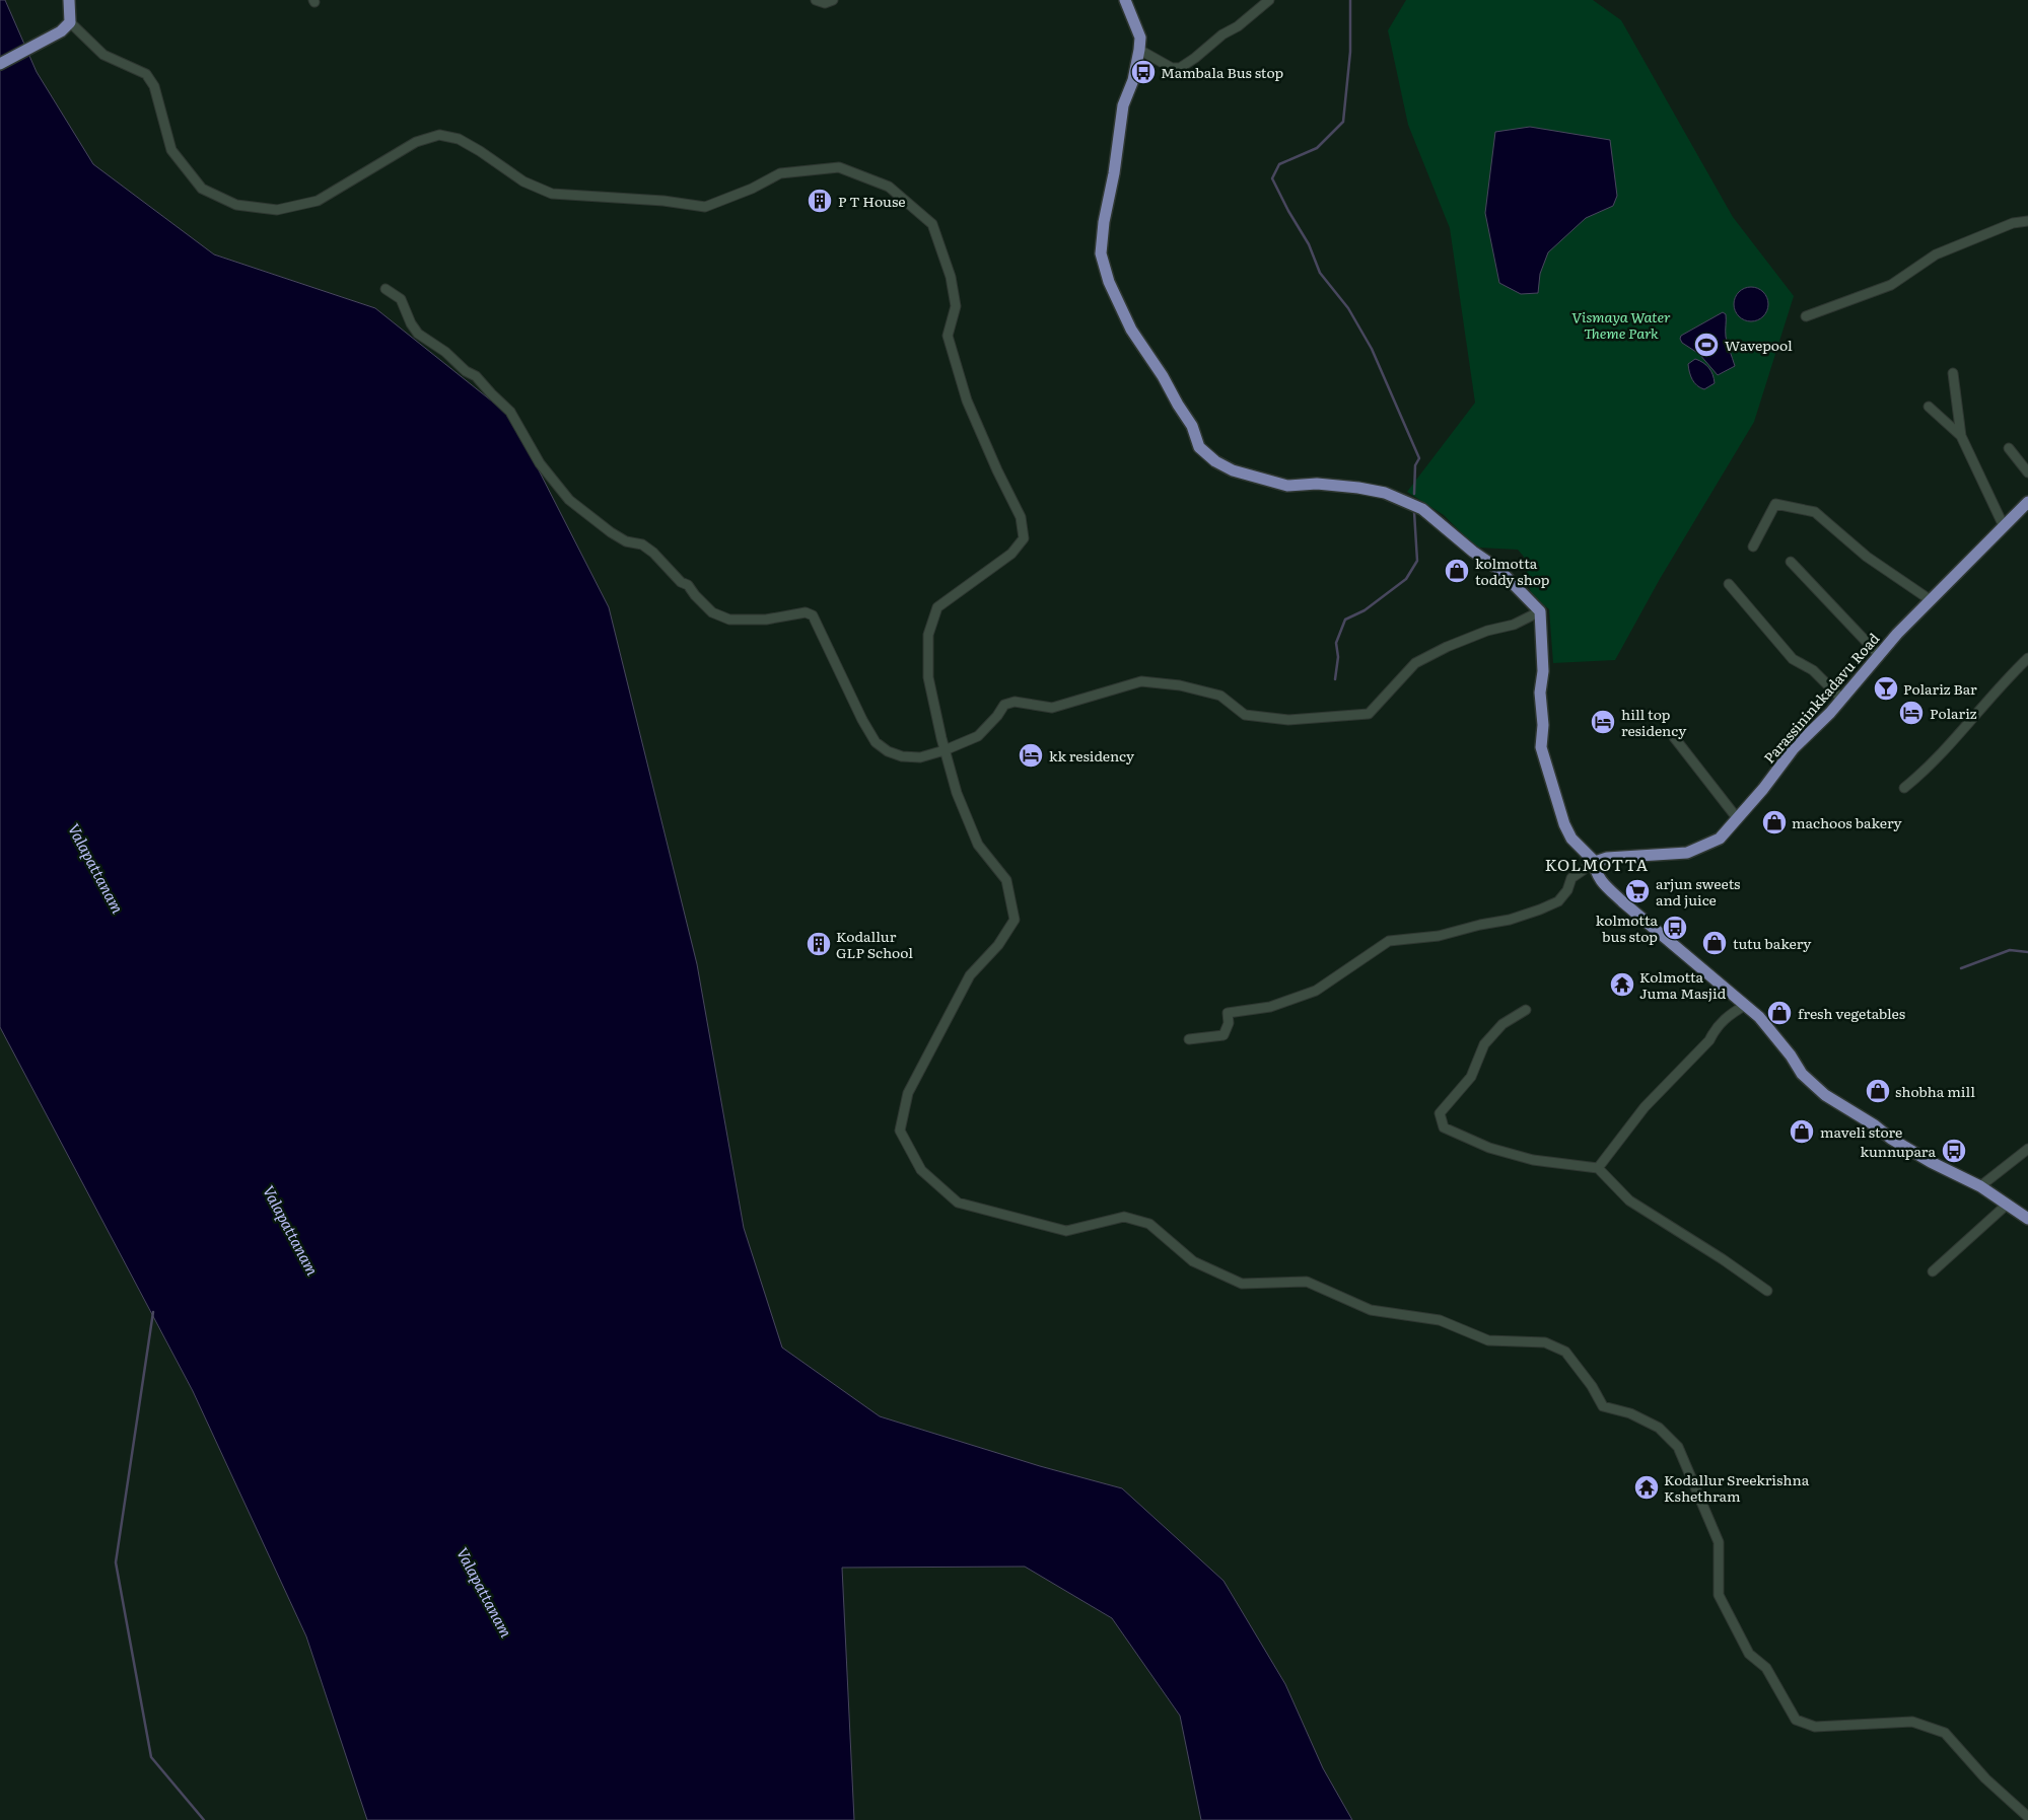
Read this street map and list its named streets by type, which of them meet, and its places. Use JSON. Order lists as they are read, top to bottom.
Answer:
{
  "streets": {
    "main road": ["Parassininkkadavu Road"]
  },
  "districts": ["KOLMOTTA"],
  "water": ["Valapattanam"],
  "parks": ["Vismaya Water Theme Park"],
  "places": {
    "bus stop": ["Mambala Bus stop", "kolmotta bus stop", "kunnupara"],
    "building": ["P T House", "Kodallur GLP School"],
    "sports": ["Wavepool"],
    "shop": [
      "kolmotta toddy shop",
      "machoos bakery",
      "tutu bakery",
      "fresh vegetables",
      "shobha mill",
      "maveli store"
    ],
    "bar": ["Polariz Bar"],
    "hotel": ["Polariz", "hill top residency", "kk residency"],
    "supermarket": ["arjun sweets and juice"],
    "temple": ["Kolmotta Juma Masjid", "Kodallur Sreekrishna Kshethram"]
  }
}
